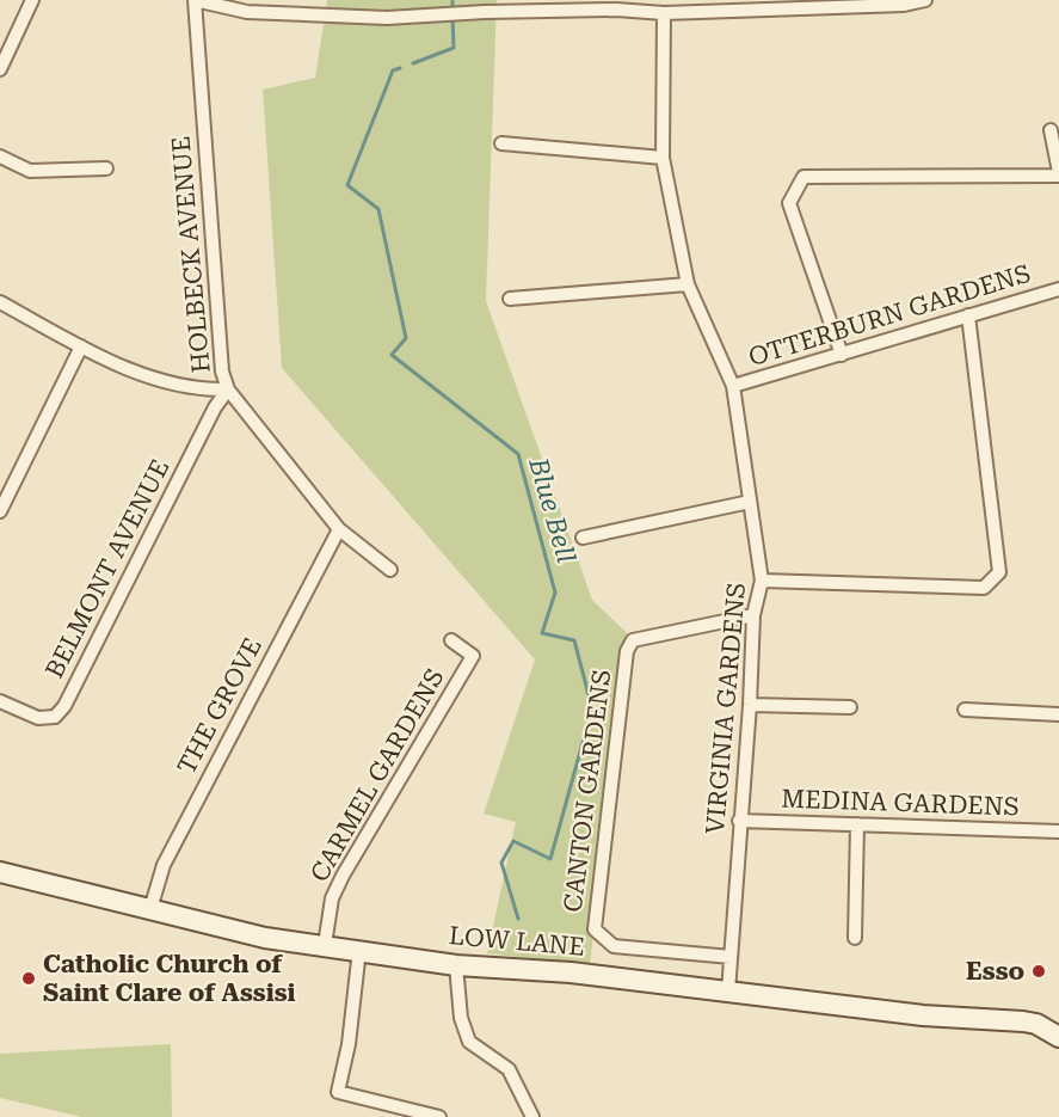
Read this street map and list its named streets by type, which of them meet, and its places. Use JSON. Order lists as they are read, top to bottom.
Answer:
{
  "streets": {
    "main road": ["LOW LANE"],
    "street": [
      "HOLBECK AVENUE",
      "OTTERBURN GARDENS",
      "BELMONT AVENUE",
      "THE GROVE",
      "VIRGINIA GARDENS",
      "CARMEL GARDENS",
      "CANTON GARDENS",
      "MEDINA GARDENS"
    ]
  },
  "crossings": [
    ["HOLBECK AVENUE", "BELMONT AVENUE"],
    ["HOLBECK AVENUE", "THE GROVE"],
    ["OTTERBURN GARDENS", "VIRGINIA GARDENS"],
    ["THE GROVE", "LOW LANE"],
    ["VIRGINIA GARDENS", "CANTON GARDENS"],
    ["VIRGINIA GARDENS", "MEDINA GARDENS"],
    ["VIRGINIA GARDENS", "LOW LANE"],
    ["CARMEL GARDENS", "LOW LANE"]
  ],
  "water": ["Blue Bell"],
  "places": ["Esso", "Catholic Church of Saint Clare of Assisi"]
}
